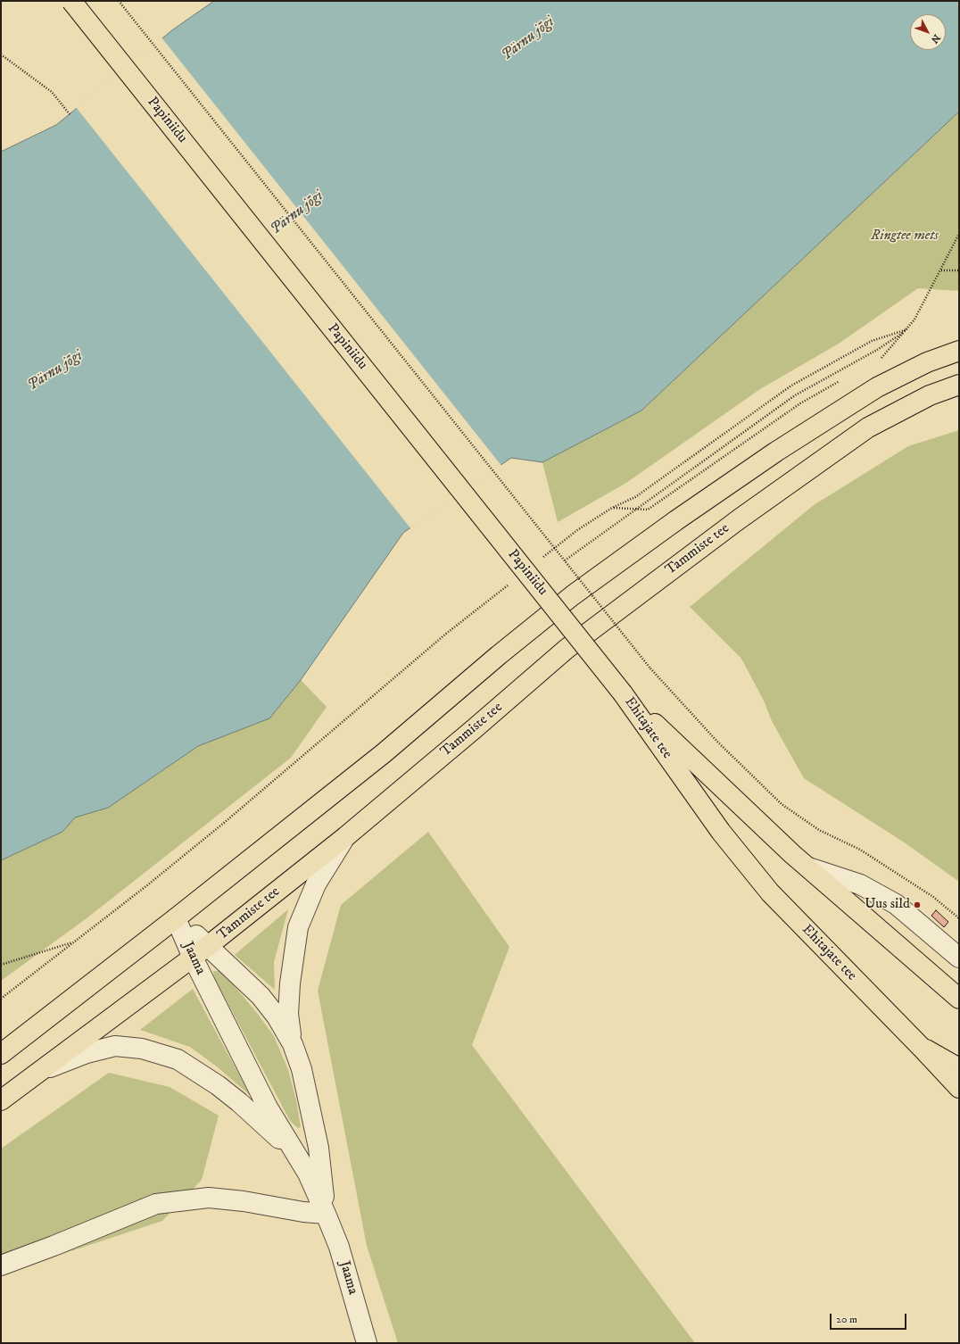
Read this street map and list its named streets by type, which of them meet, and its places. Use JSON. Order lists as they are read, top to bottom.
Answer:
{
  "streets": {
    "main road": ["Papiniidu", "Tammiste tee", "Ehitajate tee"],
    "street": ["Jaama"]
  },
  "crossings": [
    ["Papiniidu", "Ehitajate tee"],
    ["Tammiste tee", "Jaama"]
  ],
  "water": ["Pärnu jõgi"],
  "parks": ["Ringtee mets"],
  "places": ["Uus sild"],
  "scale_bar": "20 m",
  "north": "bottom right"
}
